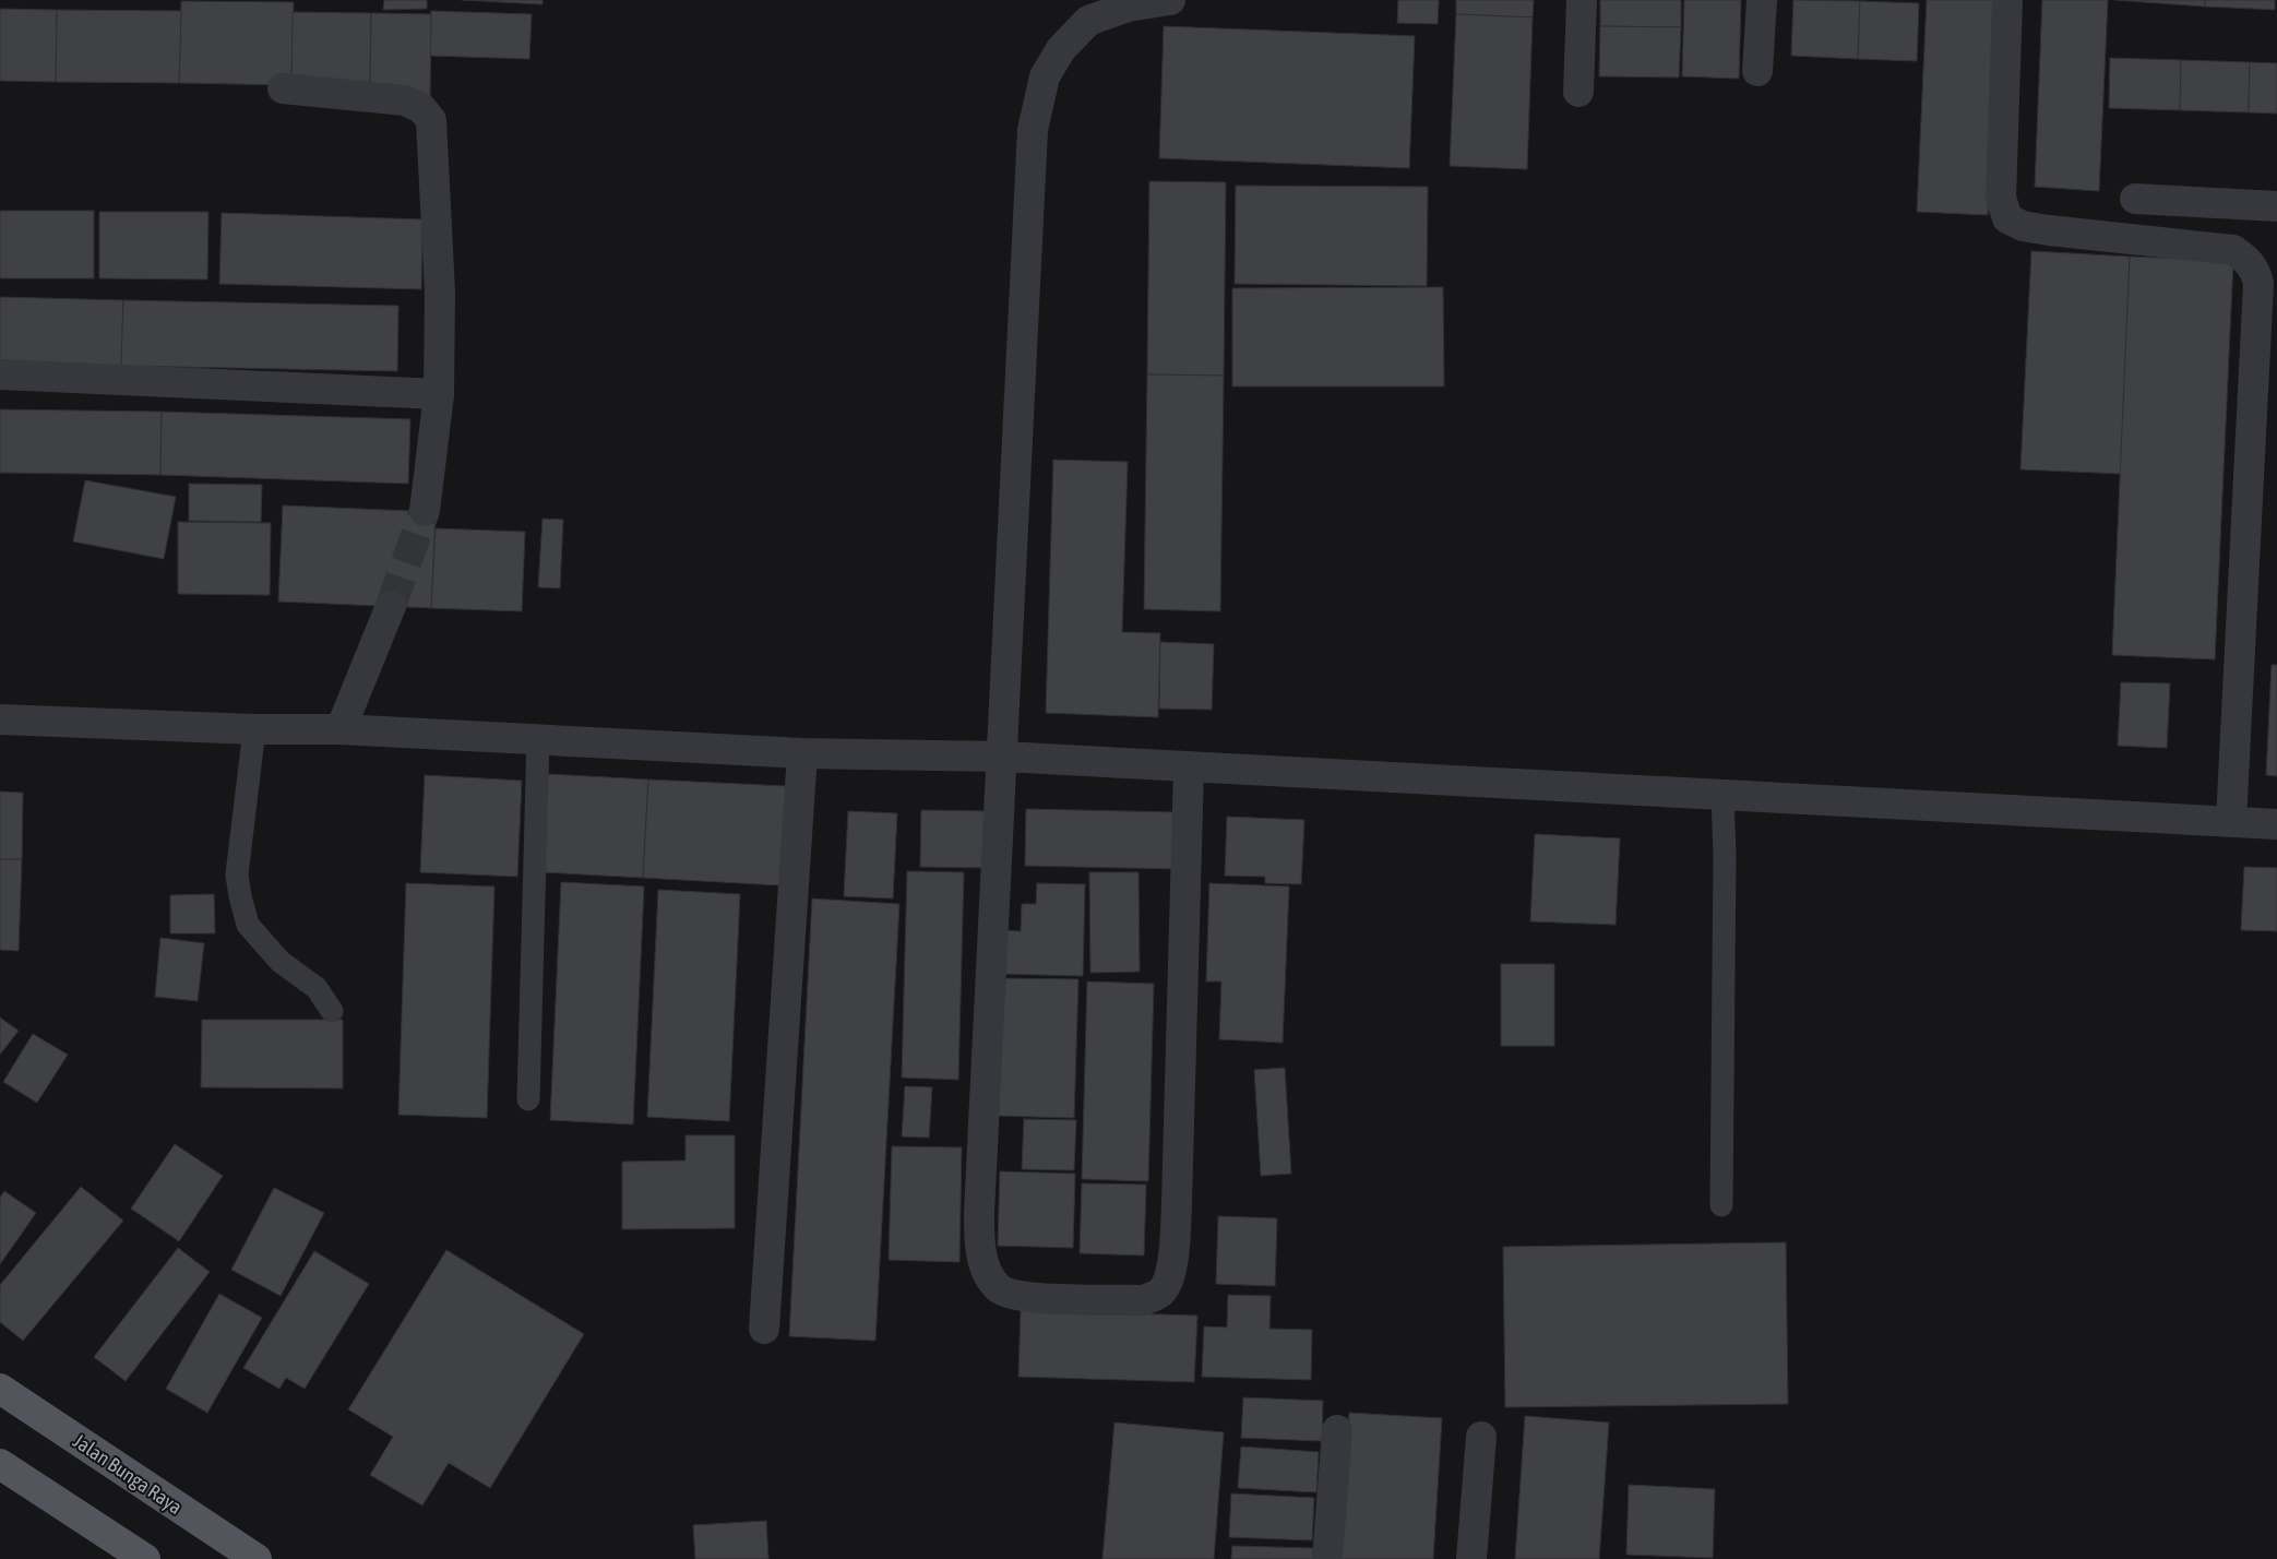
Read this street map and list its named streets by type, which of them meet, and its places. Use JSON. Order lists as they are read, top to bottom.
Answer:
{
  "streets": {
    "main road": ["Jalan Bunga Raya"]
  }
}
